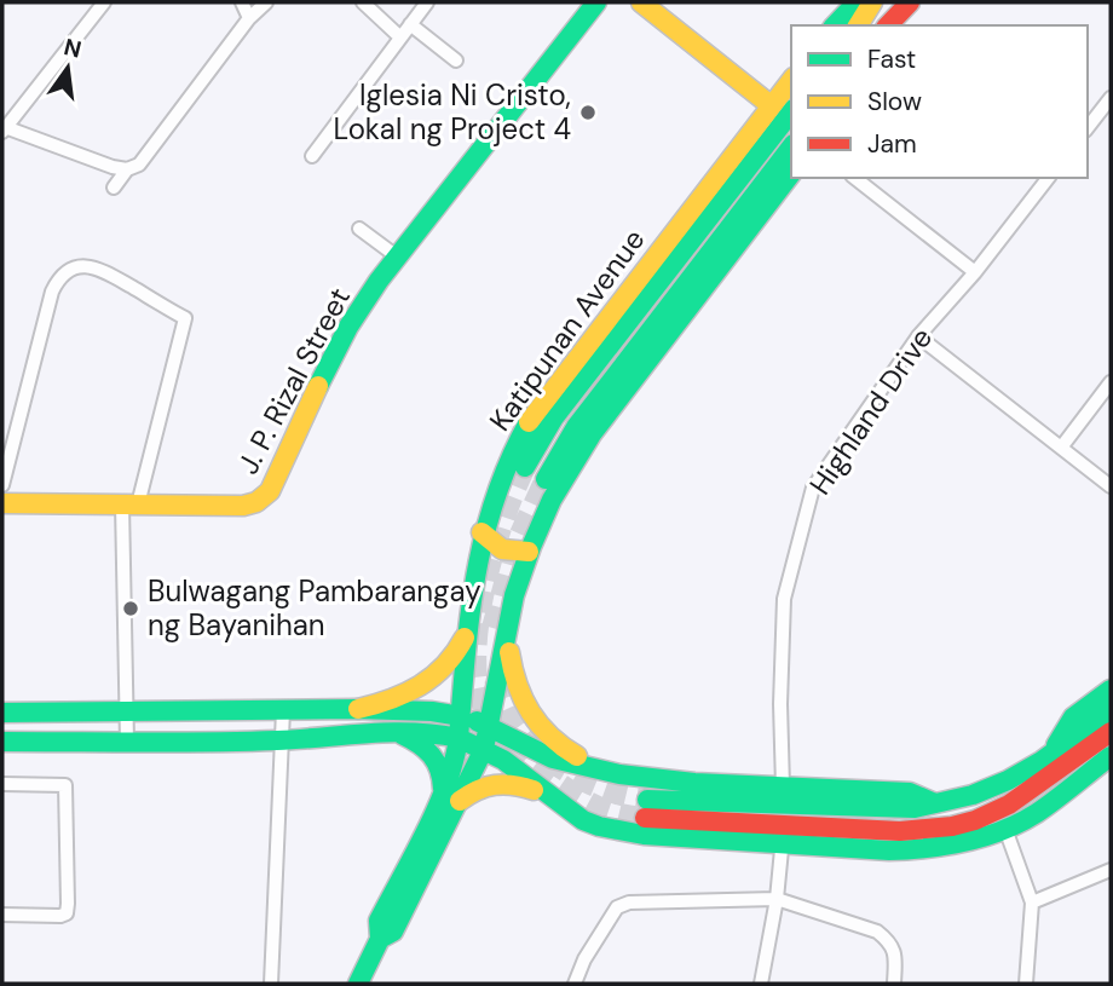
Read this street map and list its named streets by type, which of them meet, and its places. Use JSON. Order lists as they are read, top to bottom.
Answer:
{
  "streets": {
    "main road": ["Katipunan Avenue", "J. P. Rizal Street"],
    "street": ["Highland Drive"]
  },
  "places": ["Iglesia Ni Cristo, Lokal ng Project 4", "Bulwagang Pambarangay ng Bayanihan"],
  "legend": ["Fast", "Slow", "Jam"],
  "north": "top"
}
